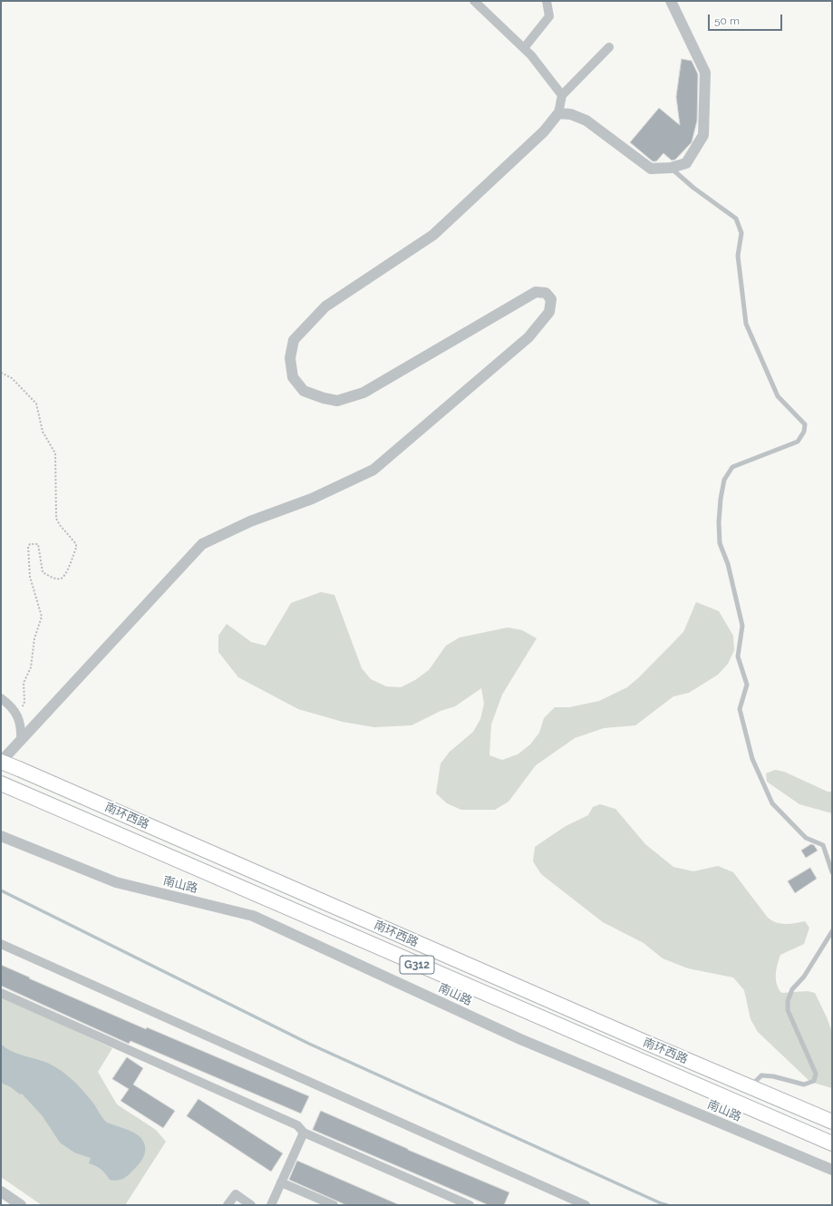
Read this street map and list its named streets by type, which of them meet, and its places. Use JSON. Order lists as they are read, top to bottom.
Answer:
{
  "streets": {
    "highway": ["南环西路", "G312"],
    "street": ["南山路"]
  },
  "scale_bar": "50 m"
}
